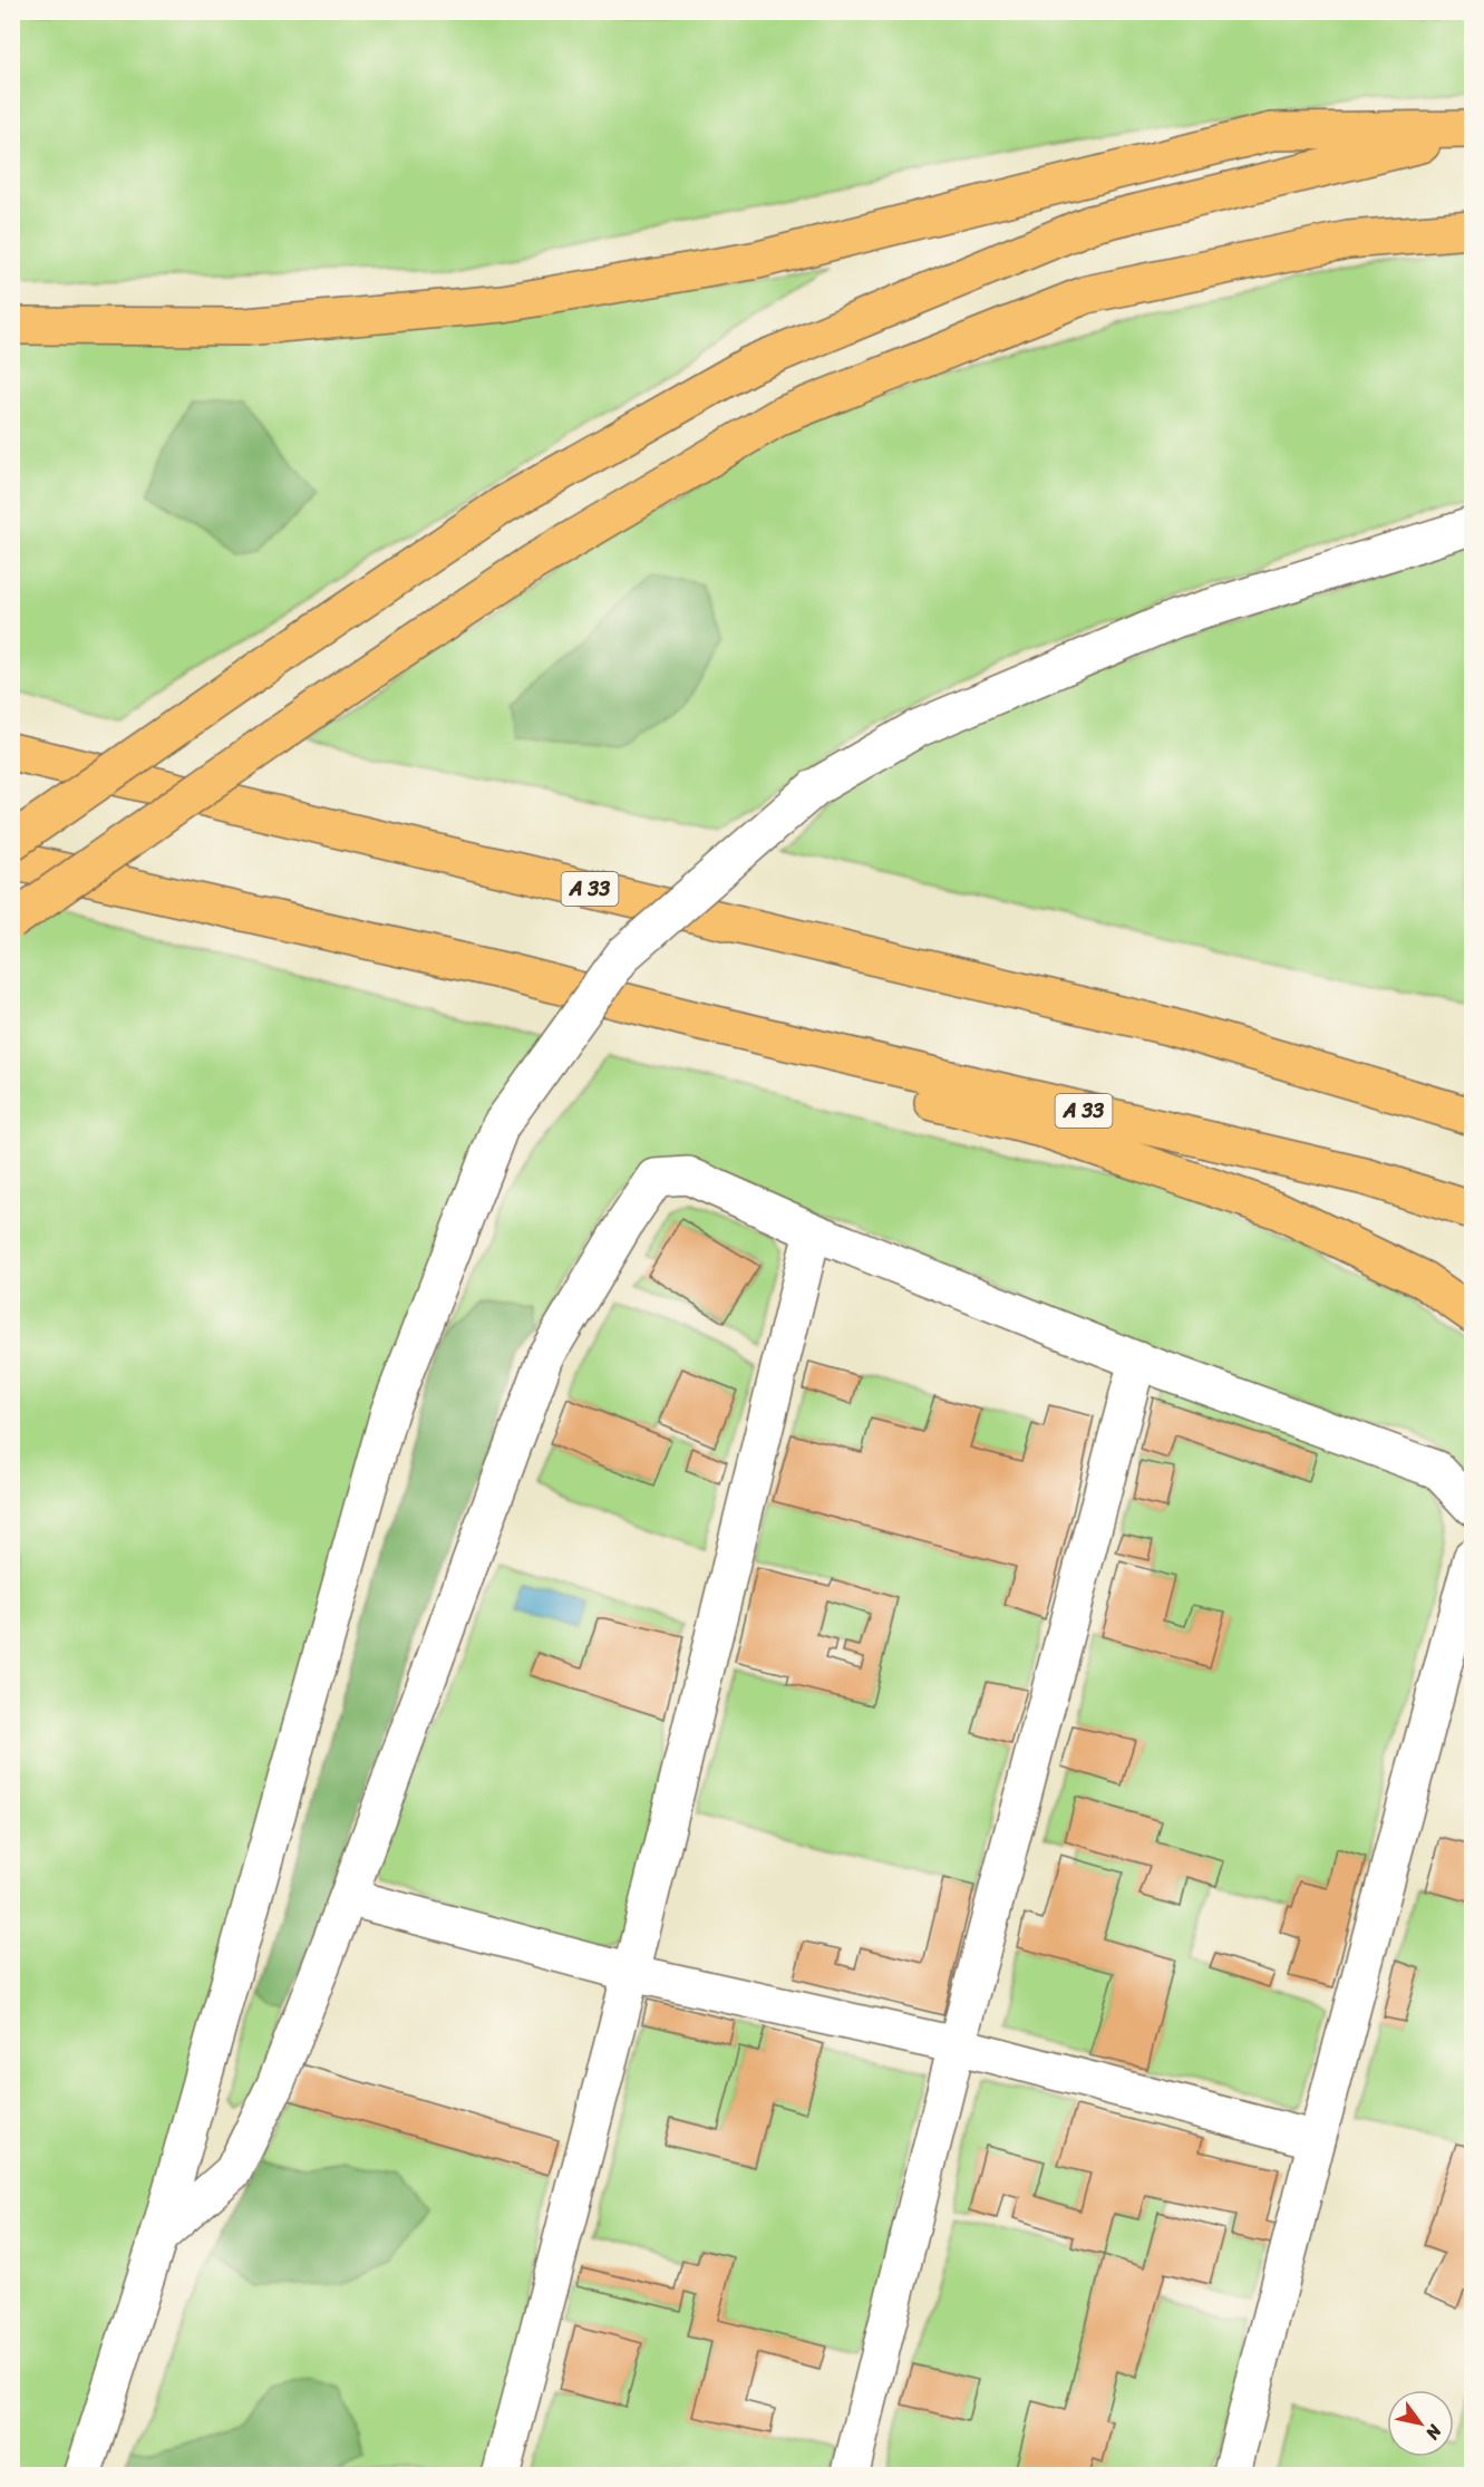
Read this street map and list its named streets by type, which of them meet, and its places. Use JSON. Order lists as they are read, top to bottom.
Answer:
{
  "streets": {
    "highway": ["A 33"]
  },
  "north": "bottom right"
}
